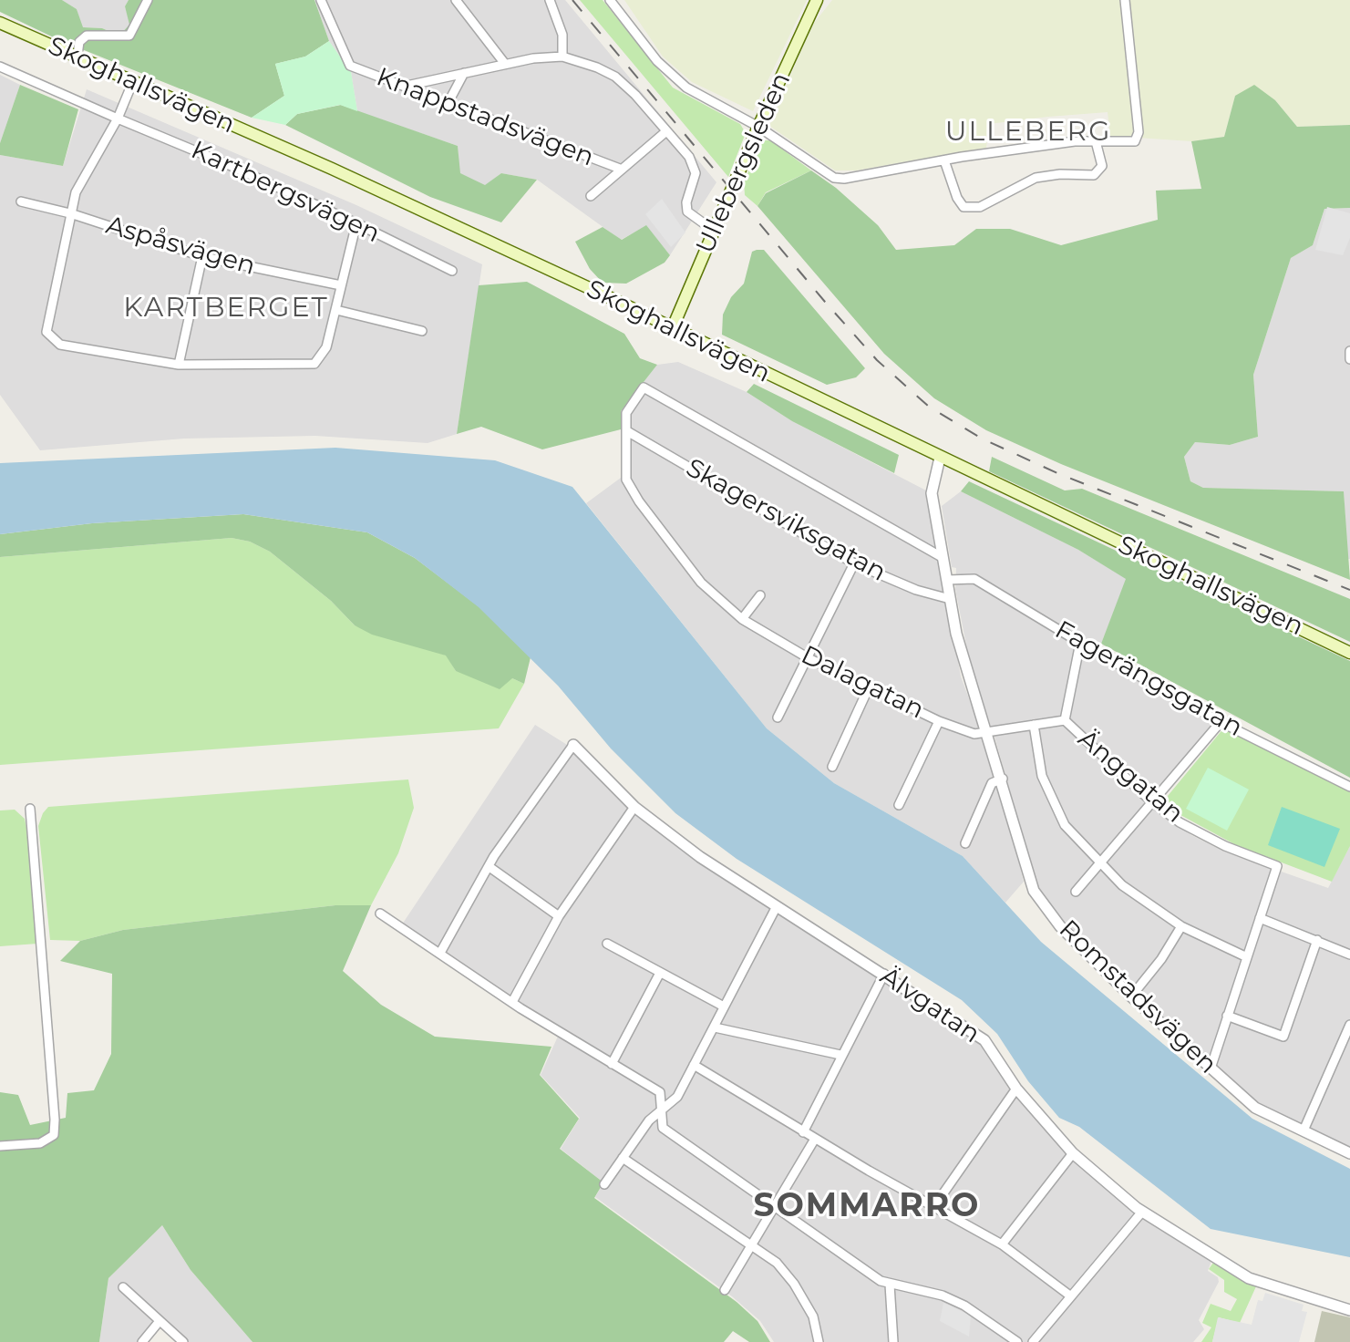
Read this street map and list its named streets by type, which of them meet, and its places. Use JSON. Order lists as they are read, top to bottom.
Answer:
{
  "streets": {
    "main road": ["Skoghallsvägen", "Ullebergsleden"],
    "street": [
      "Knappstadsvägen",
      "Kartbergsvägen",
      "Aspåsvägen",
      "Skagersviksgatan",
      "Fagerängsgatan",
      "Dalagatan",
      "Änggatan",
      "Romstadsvägen",
      "Älvgatan"
    ]
  },
  "crossings": [
    ["Skoghallsvägen", "Ullebergsleden"],
    ["Skoghallsvägen", "Romstadsvägen"],
    ["Skagersviksgatan", "Dalagatan"],
    ["Skagersviksgatan", "Romstadsvägen"],
    ["Fagerängsgatan", "Romstadsvägen"],
    ["Dalagatan", "Änggatan"],
    ["Dalagatan", "Romstadsvägen"]
  ],
  "districts": ["ULLEBERG", "KARTBERGET", "SOMMARRO"]
}
